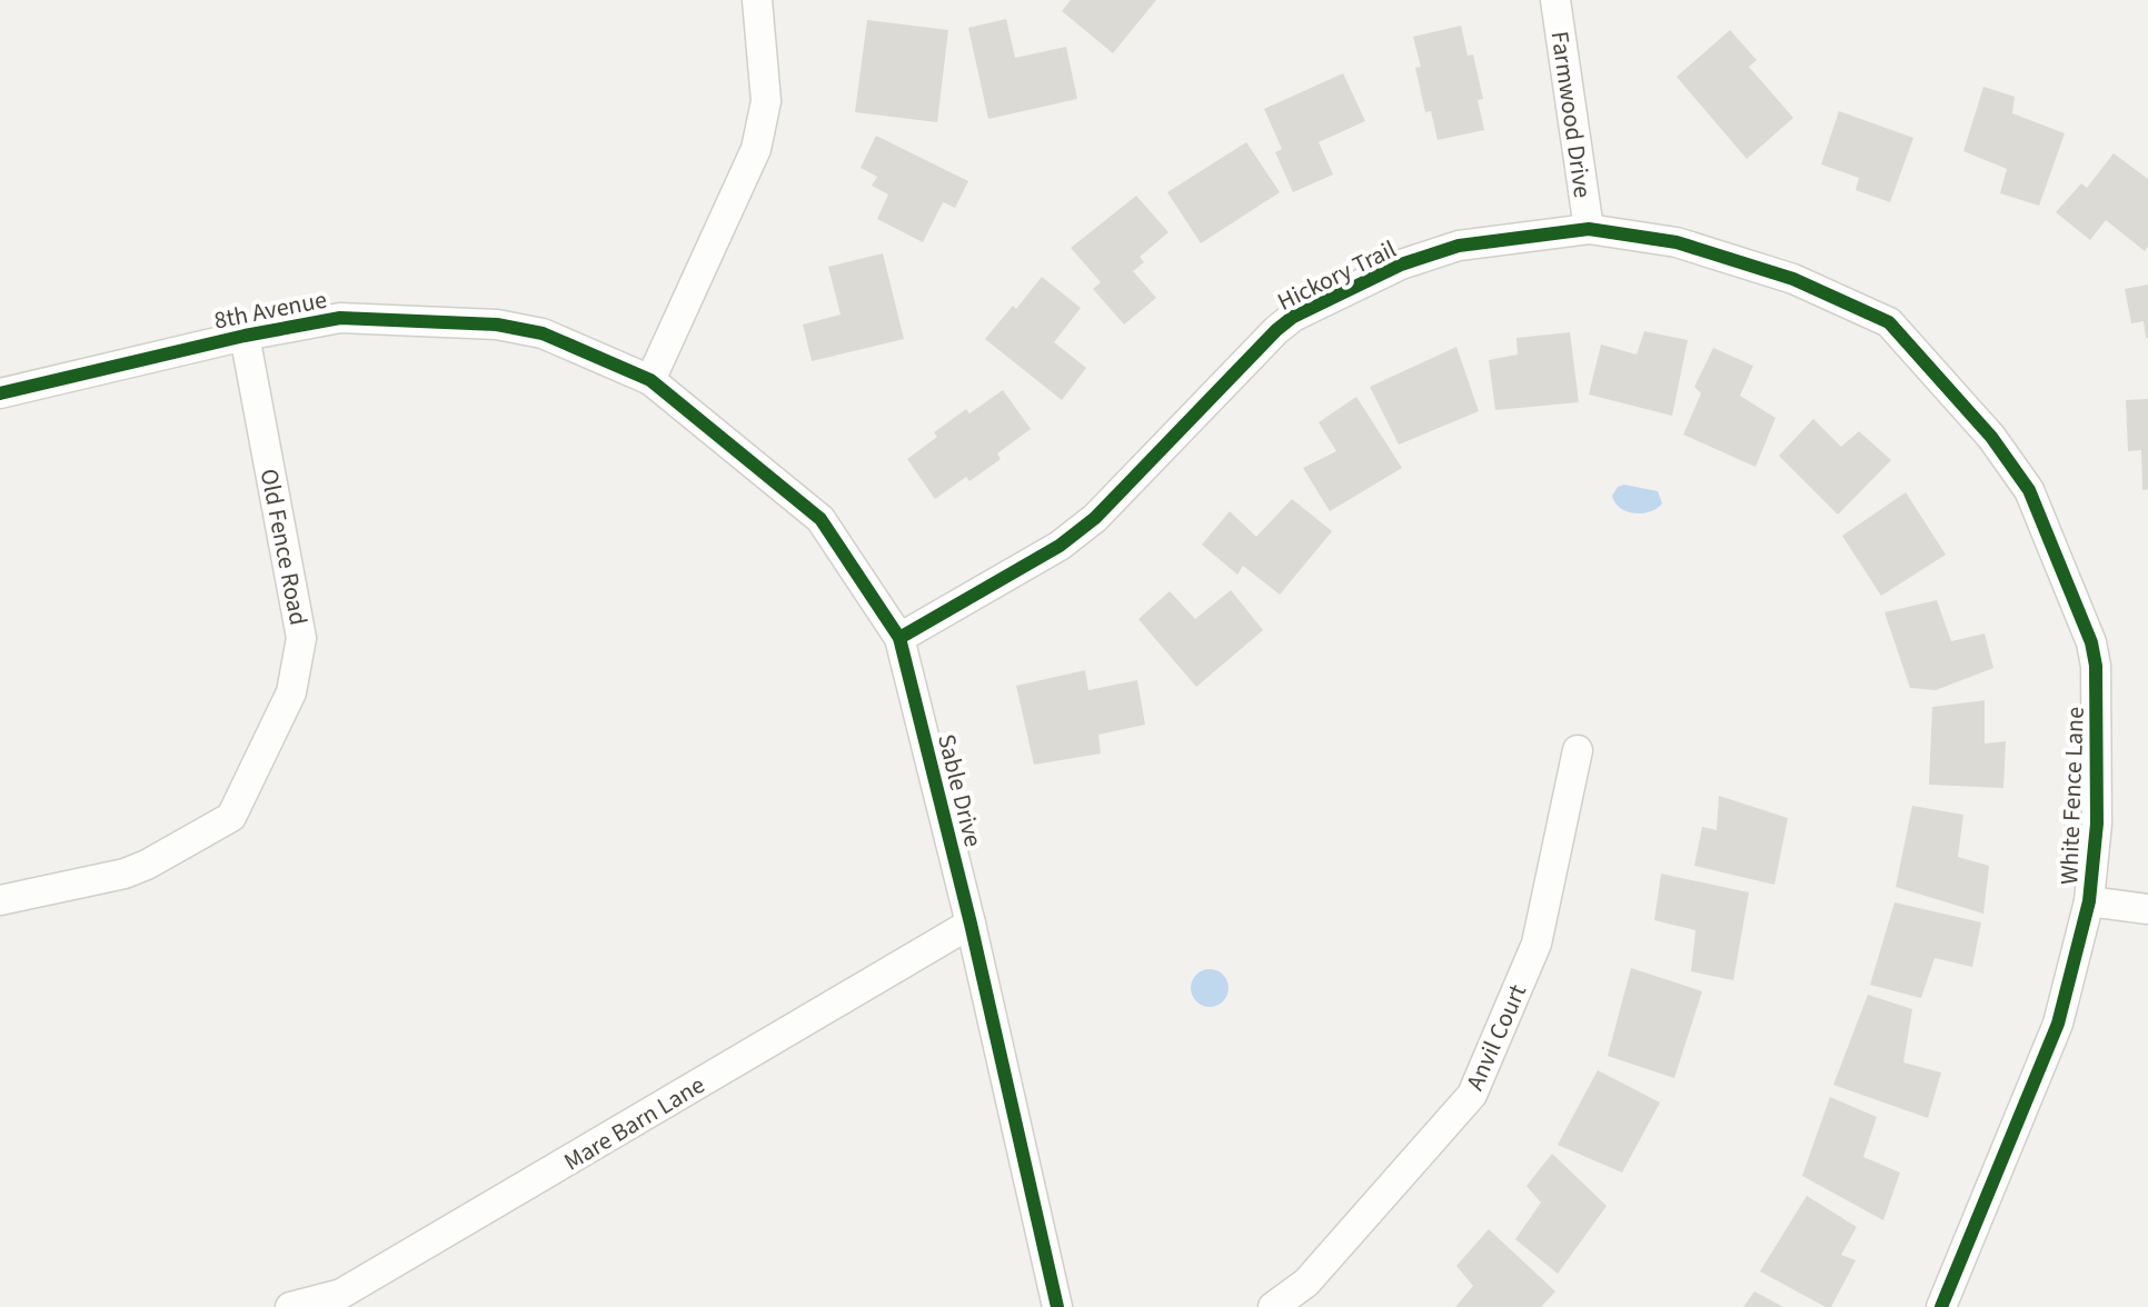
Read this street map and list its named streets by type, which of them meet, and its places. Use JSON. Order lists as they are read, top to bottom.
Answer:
{
  "streets": {
    "street": [
      "Farmwood Drive",
      "Hickory Trail",
      "8th Avenue",
      "Old Fence Road",
      "Sable Drive",
      "White Fence Lane",
      "Anvil Court",
      "Mare Barn Lane"
    ]
  },
  "crossings": [
    ["Farmwood Drive", "Hickory Trail"],
    ["Hickory Trail", "Sable Drive"],
    ["Hickory Trail", "White Fence Lane"],
    ["8th Avenue", "Old Fence Road"],
    ["8th Avenue", "Sable Drive"],
    ["Sable Drive", "Mare Barn Lane"]
  ]
}
